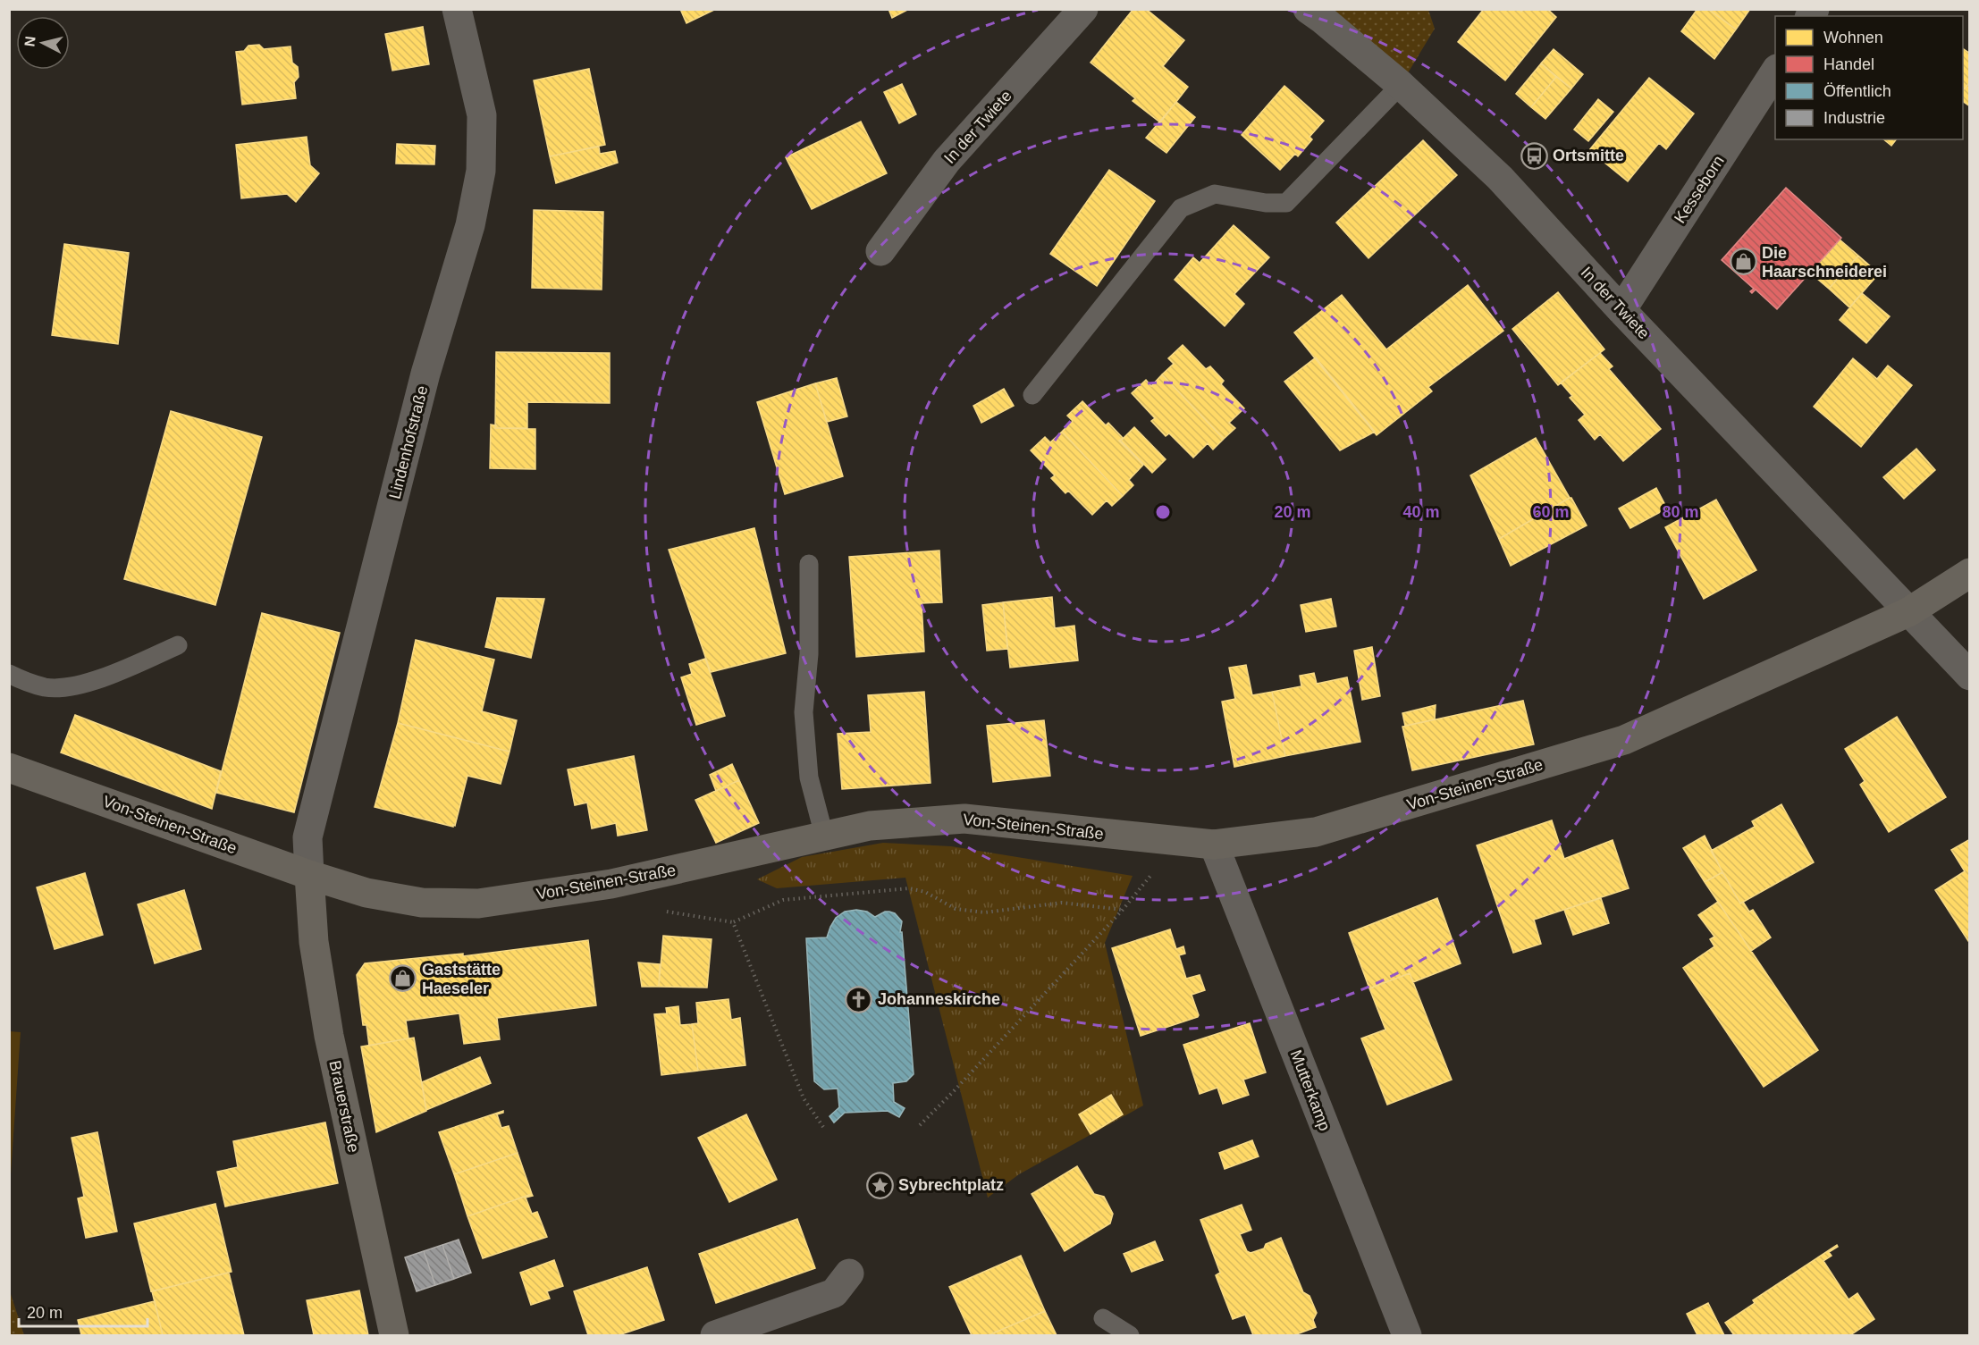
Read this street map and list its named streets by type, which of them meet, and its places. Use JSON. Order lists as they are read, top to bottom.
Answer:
{
  "streets": {
    "main road": ["Von-Steinen-Straße", "Brauerstraße"],
    "street": [
      "In der Twiete",
      "Kesseborn",
      "Lindenhofstraße",
      "Mutterkamp"
    ]
  },
  "crossings": [
    ["In der Twiete", "Kesseborn"],
    ["In der Twiete", "Von-Steinen-Straße"],
    ["Lindenhofstraße", "Von-Steinen-Straße"],
    ["Lindenhofstraße", "Brauerstraße"],
    ["Von-Steinen-Straße", "Mutterkamp"],
    ["Von-Steinen-Straße", "Brauerstraße"]
  ],
  "places": {
    "bus stop": ["Ortsmitte"],
    "shop": ["Die Haarschneiderei", "Gaststätte Haeseler"],
    "church": ["Johanneskirche"],
    "place": ["Sybrechtplatz"]
  },
  "legend": [
    "Wohnen",
    "Handel",
    "Öffentlich",
    "Industrie"
  ],
  "scale_bar": "20 m",
  "north": "left",
  "rings": [
    "20 m",
    "40 m",
    "60 m",
    "80 m"
  ]
}
